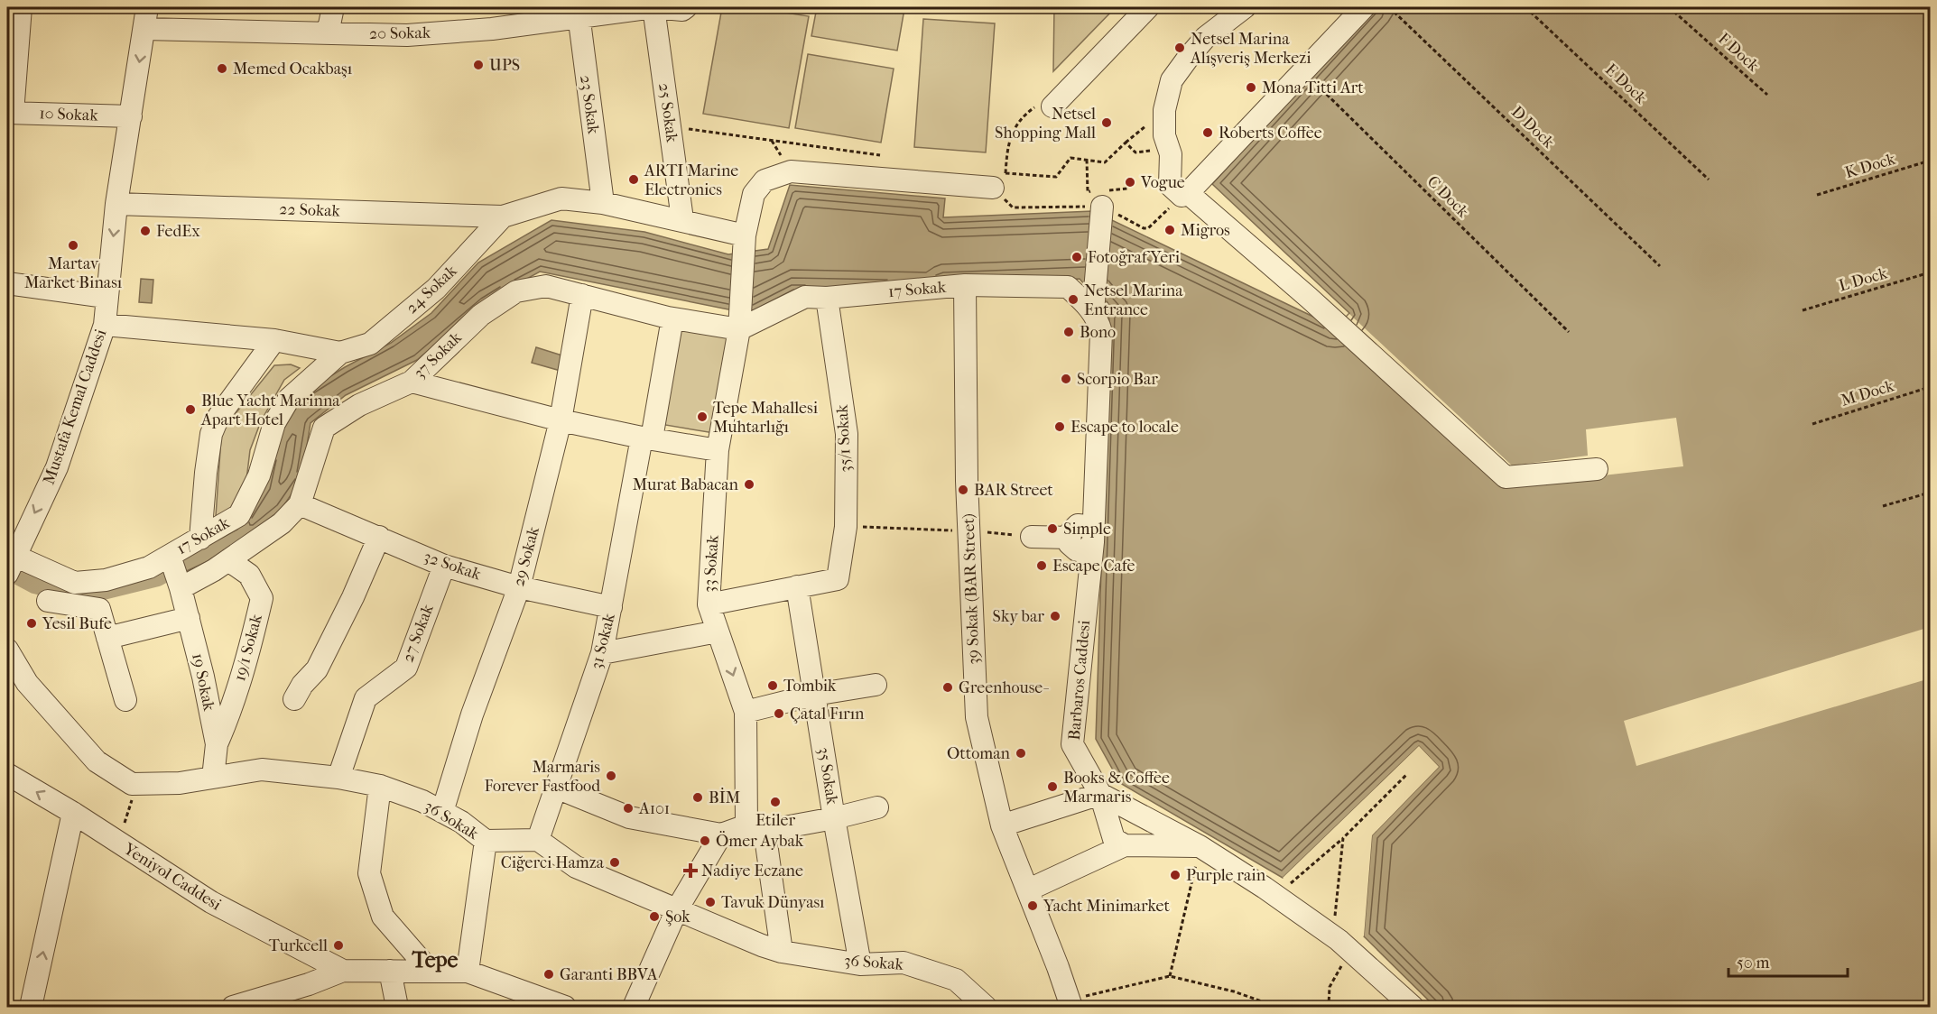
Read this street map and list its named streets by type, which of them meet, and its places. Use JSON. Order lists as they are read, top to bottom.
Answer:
{
  "streets": {
    "street": [
      "20 Sokak",
      "23 Sokak",
      "25 Sokak",
      "10 Sokak",
      "22 Sokak",
      "24 Sokak",
      "17 Sokak",
      "37 Sokak",
      "Mustafa Kemal Caddesi",
      "35/1 Sokak",
      "29 Sokak",
      "33 Sokak",
      "32 Sokak",
      "39 Sokak (BAR Street)",
      "27 Sokak",
      "31 Sokak",
      "19/1 Sokak",
      "Barbaros Caddesi",
      "19 Sokak",
      "35 Sokak",
      "36 Sokak",
      "Yeniyol Caddesi"
    ],
    "path": [
      "F Dock",
      "E Dock",
      "D Dock",
      "K Dock",
      "C Dock",
      "L Dock",
      "M Dock"
    ]
  },
  "crossings": [
    ["20 Sokak", "23 Sokak"],
    ["20 Sokak", "25 Sokak"],
    ["20 Sokak", "Mustafa Kemal Caddesi"],
    ["10 Sokak", "Mustafa Kemal Caddesi"],
    ["22 Sokak", "24 Sokak"],
    ["22 Sokak", "Mustafa Kemal Caddesi"],
    ["24 Sokak", "17 Sokak"],
    ["24 Sokak", "Mustafa Kemal Caddesi"],
    ["17 Sokak", "37 Sokak"],
    ["17 Sokak", "Mustafa Kemal Caddesi"],
    ["17 Sokak", "35/1 Sokak"],
    ["17 Sokak", "33 Sokak"],
    ["17 Sokak", "39 Sokak (BAR Street)"],
    ["17 Sokak", "Barbaros Caddesi"],
    ["17 Sokak", "19 Sokak"],
    ["37 Sokak", "29 Sokak"],
    ["37 Sokak", "33 Sokak"],
    ["37 Sokak", "32 Sokak"],
    ["37 Sokak", "31 Sokak"],
    ["37 Sokak", "19/1 Sokak"],
    ["37 Sokak", "19 Sokak"],
    ["35/1 Sokak", "35 Sokak"],
    ["29 Sokak", "32 Sokak"],
    ["29 Sokak", "36 Sokak"],
    ["33 Sokak", "36 Sokak"],
    ["32 Sokak", "27 Sokak"],
    ["32 Sokak", "31 Sokak"],
    ["27 Sokak", "36 Sokak"],
    ["31 Sokak", "36 Sokak"],
    ["19/1 Sokak", "19 Sokak"],
    ["19 Sokak", "36 Sokak"],
    ["35 Sokak", "36 Sokak"]
  ],
  "districts": ["Tepe"],
  "places": {
    "other": [
      "Netsel Marina Alışveriş Merkezi",
      "UPS",
      "Memed Ocakbaşı",
      "Mona Titti Art",
      "Netsel Shopping Mall",
      "Roberts Coffee",
      "ARTI Marine Electronics",
      "Vogue",
      "Migros",
      "FedEx",
      "Martav Market Binası",
      "Fotoğraf Yeri",
      "Netsel Marina Entrance",
      "Bono",
      "Scorpio Bar",
      "Blue Yacht Marinna Apart Hotel",
      "Tepe Mahallesi Muhtarlığı",
      "Escape to locale",
      "Murat Babacan",
      "BAR Street",
      "Simple",
      "Escape Cafe",
      "Sky bar",
      "Yesil Bufe",
      "Tombik",
      "Greenhouse-",
      "Çatal Fırın",
      "Ottoman",
      "Marmaris Forever Fastfood",
      "Books & Coffee Marmaris",
      "BİM",
      "Etiler",
      "A101",
      "Ömer Aybak",
      "Ciğerci Hamza",
      "Purple rain",
      "Tavuk Dünyası",
      "Yacht Minimarket",
      "Şok",
      "Turkcell",
      "Garanti BBVA"
    ],
    "health": ["Nadiye Eczane"]
  },
  "scale_bar": "50 m"
}
